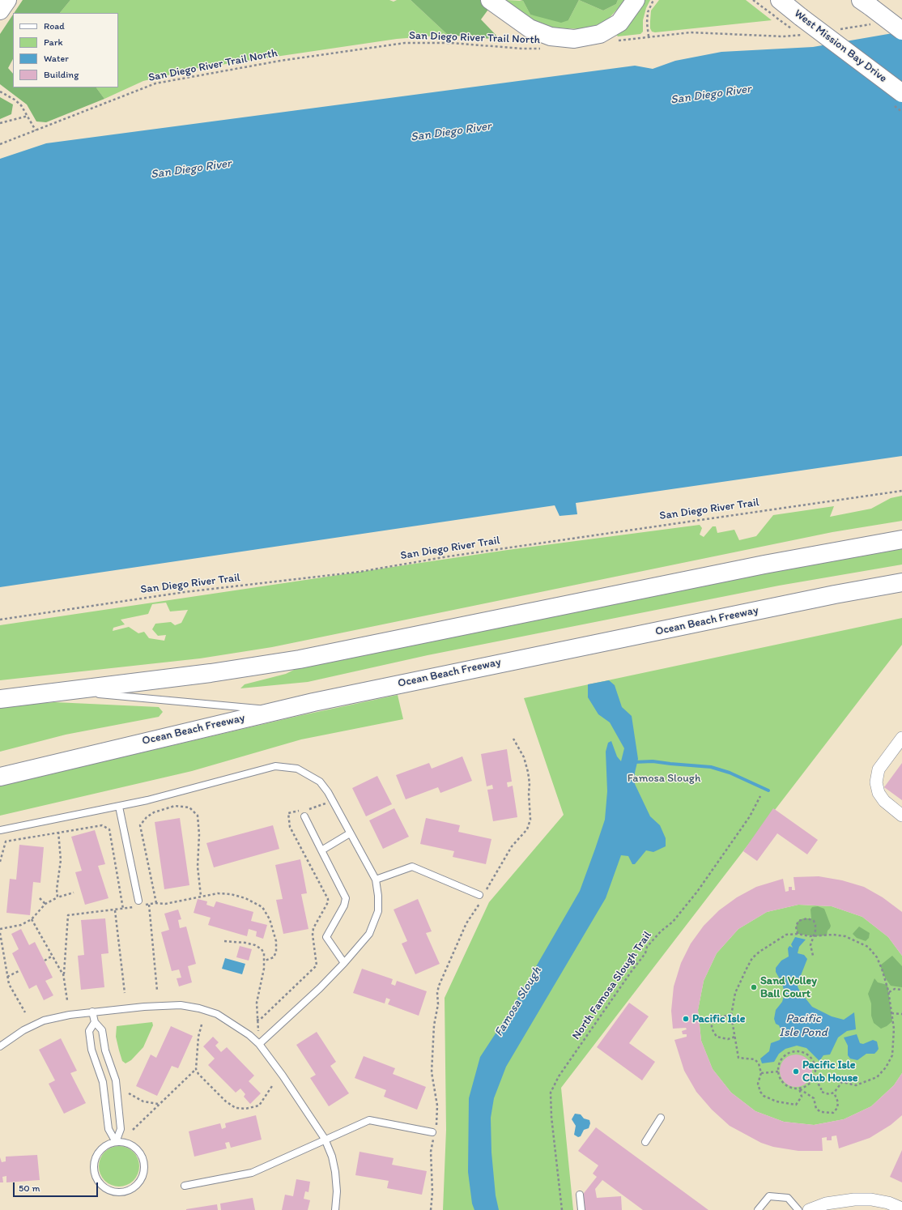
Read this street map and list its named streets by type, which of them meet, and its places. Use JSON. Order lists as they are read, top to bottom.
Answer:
{
  "streets": {
    "main road": ["West Mission Bay Drive", "Ocean Beach Freeway"],
    "path": ["San Diego River Trail North", "San Diego River Trail", "North Famosa Slough Trail"]
  },
  "water": ["San Diego River", "Famosa Slough", "Pacific Isle Pond"],
  "parks": ["Famosa Slough"],
  "places": ["Sand Volley Ball Court", "Pacific Isle", "Pacific Isle Club House"],
  "legend": [
    "Road",
    "Park",
    "Water",
    "Building"
  ],
  "scale_bar": "50 m"
}
